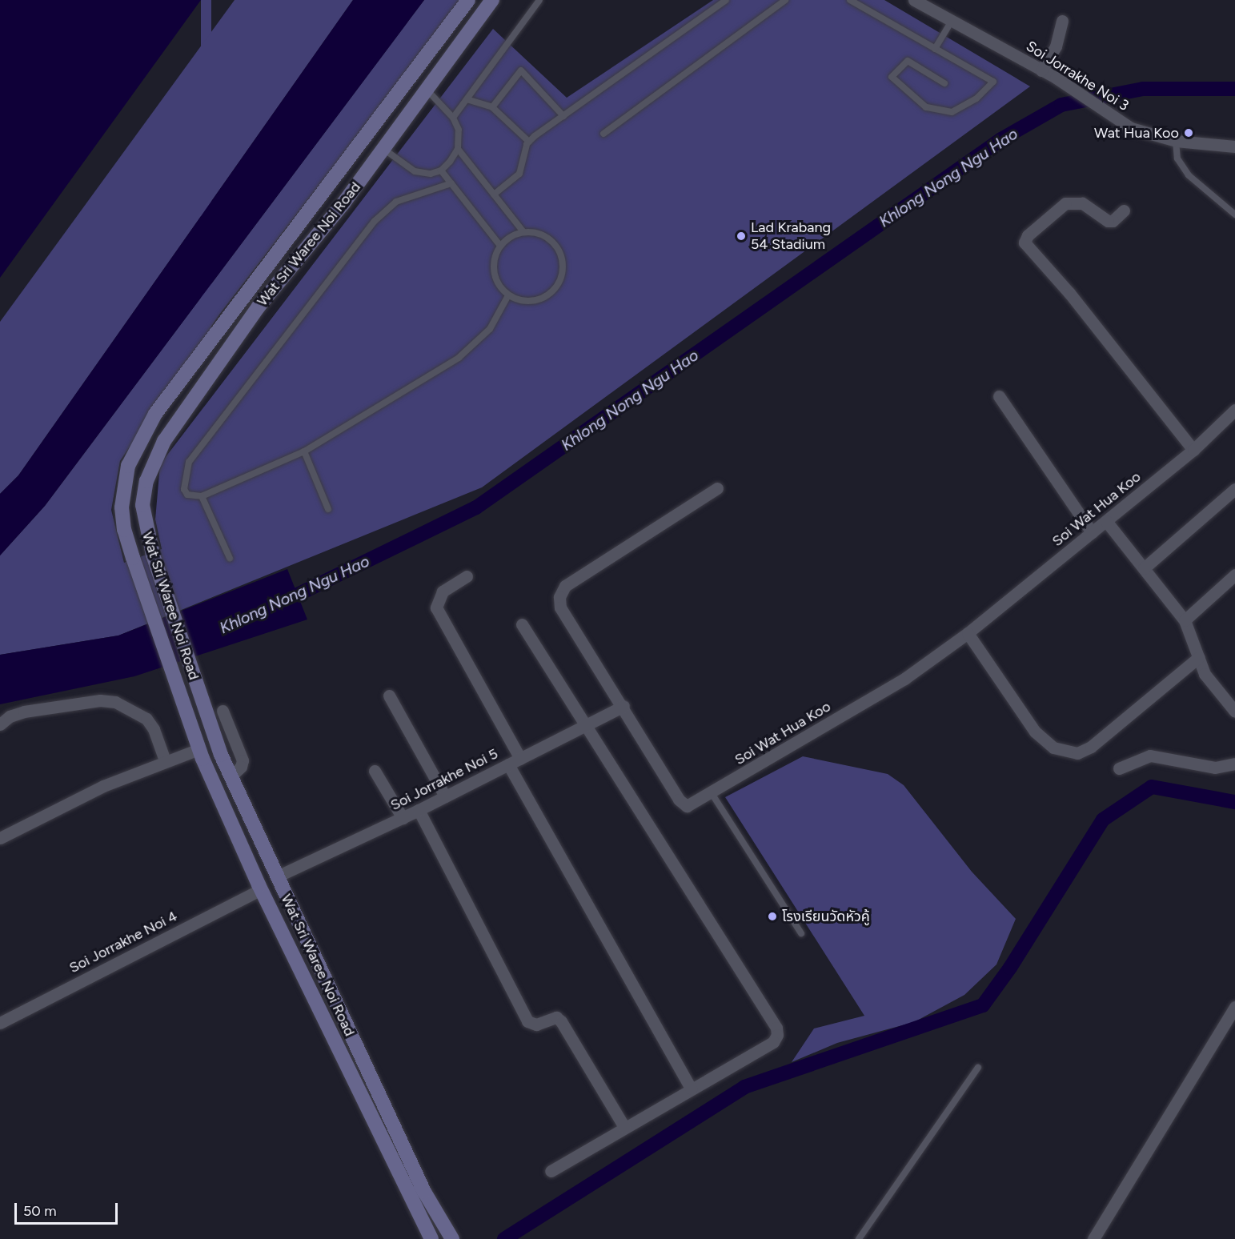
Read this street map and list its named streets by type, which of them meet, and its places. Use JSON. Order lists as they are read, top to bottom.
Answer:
{
  "streets": {
    "main road": ["Wat Sri Waree Noi Road"],
    "street": [
      "Soi Jorrakhe Noi 3",
      "Soi Wat Hua Koo",
      "Soi Jorrakhe Noi 5",
      "Soi Jorrakhe Noi 4"
    ]
  },
  "crossings": [
    ["Wat Sri Waree Noi Road", "Soi Jorrakhe Noi 5"],
    ["Wat Sri Waree Noi Road", "Soi Jorrakhe Noi 4"],
    ["Soi Wat Hua Koo", "Soi Jorrakhe Noi 5"]
  ],
  "water": ["Khlong Nong Ngu Hao"],
  "places": ["Wat Hua Koo", "Lad Krabang 54 Stadium", "โรงเรียนวัดหัวคู้"],
  "scale_bar": "50 m"
}
